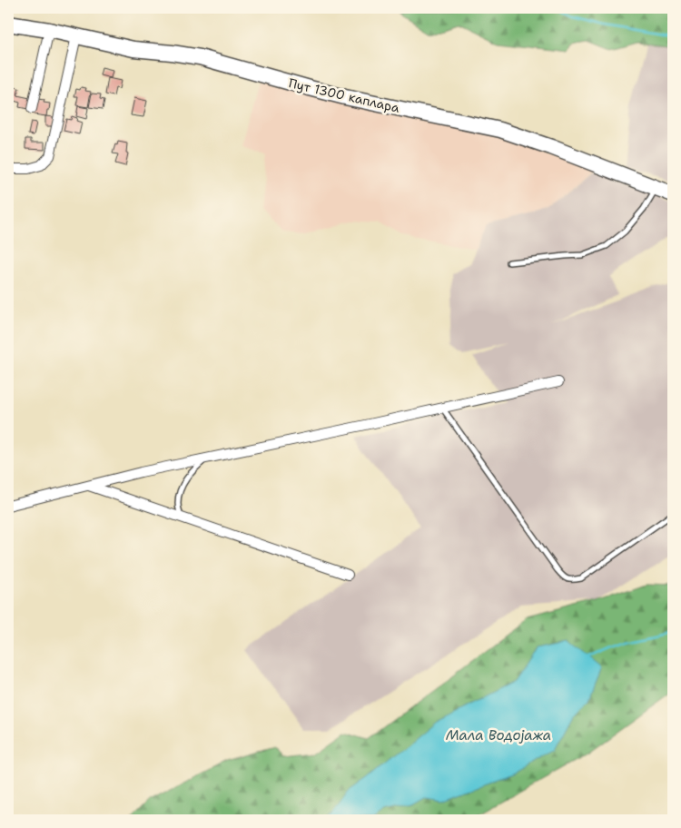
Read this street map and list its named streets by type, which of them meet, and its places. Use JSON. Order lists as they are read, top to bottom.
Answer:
{
  "streets": {
    "main road": ["Пут 1300 каплара"]
  },
  "water": ["Мала Водојажа"]
}
